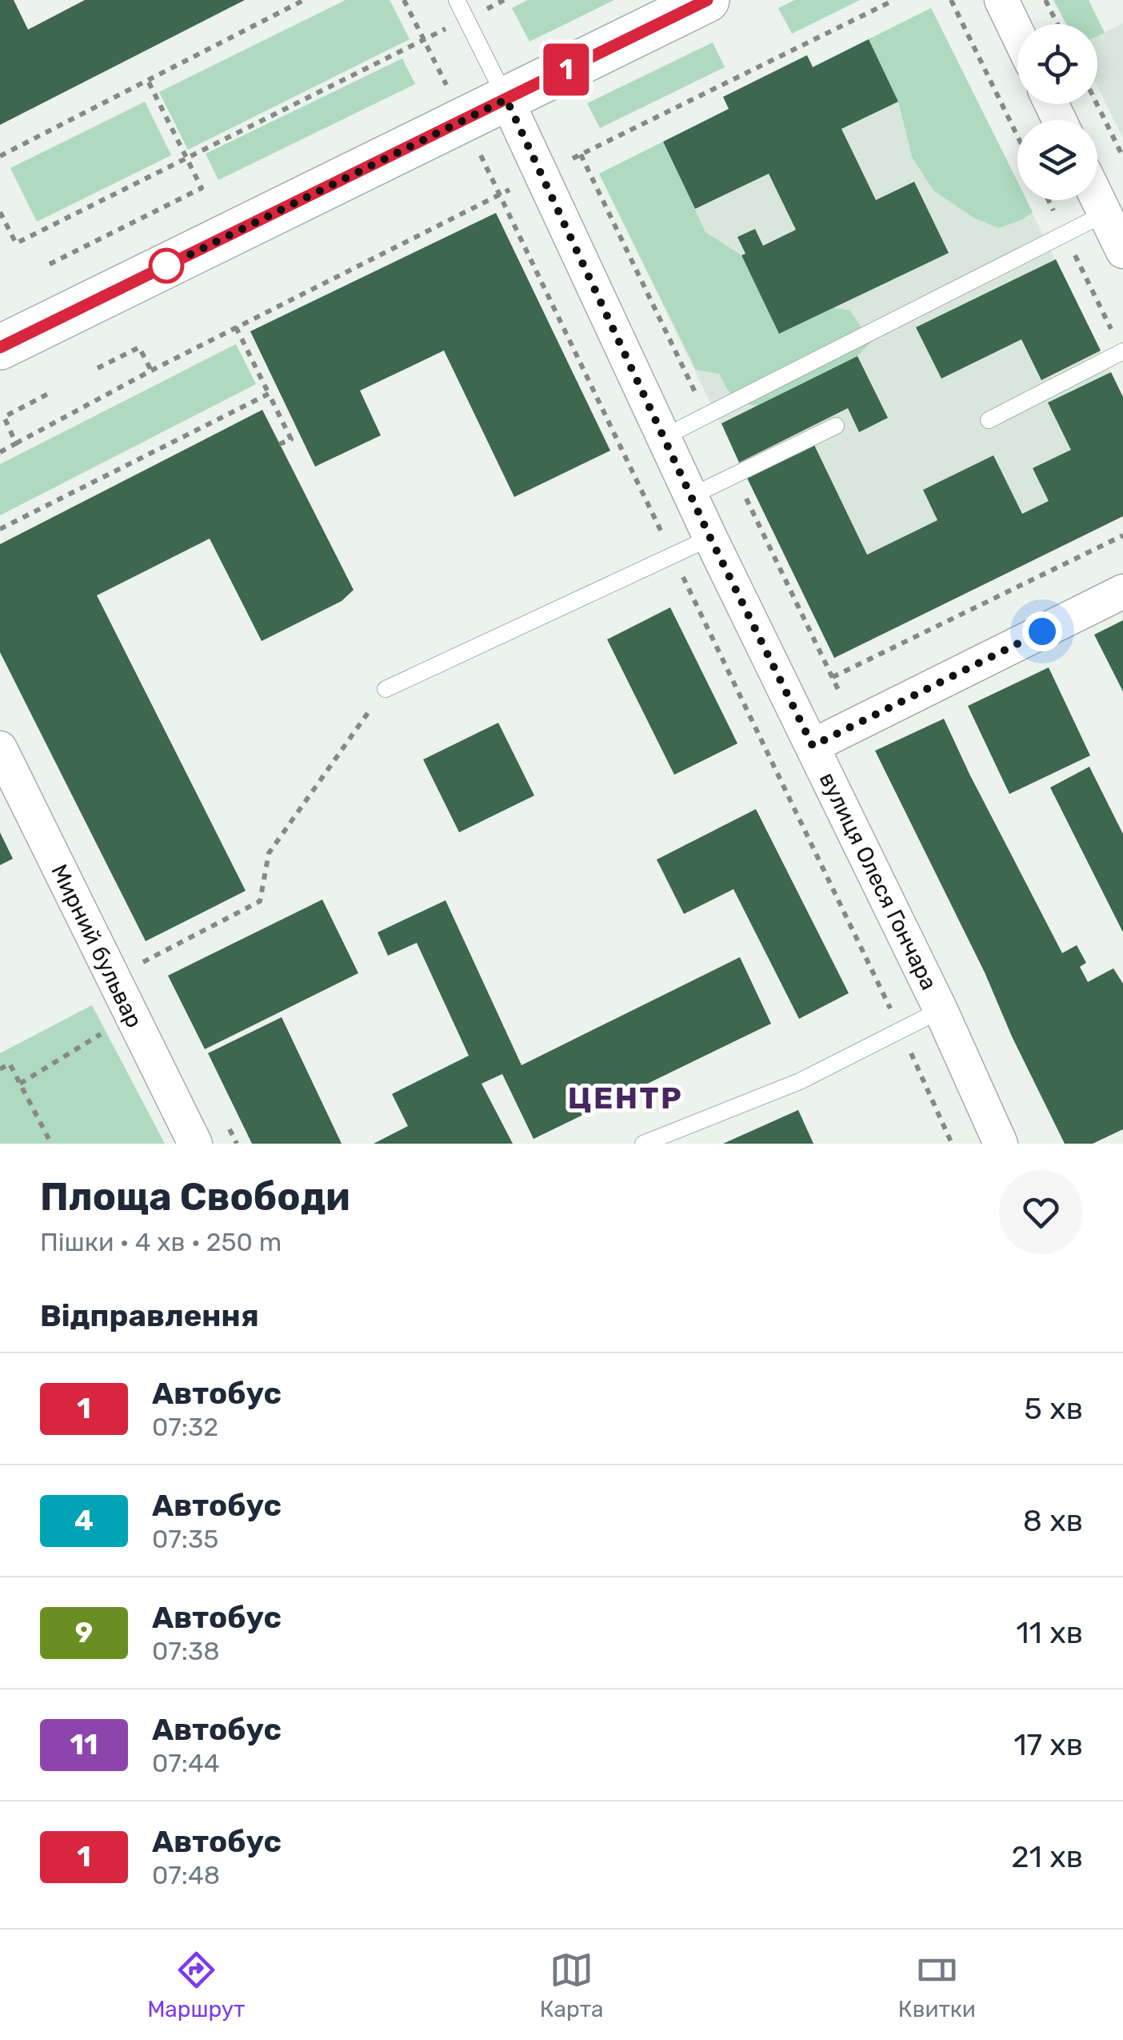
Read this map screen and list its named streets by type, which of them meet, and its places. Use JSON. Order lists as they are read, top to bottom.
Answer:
{
  "streets": {
    "street": ["вулиця Олеся Гончара", "Мирний бульвар"]
  },
  "districts": ["ЦЕНТР"],
  "lines": ["bus line 1"],
  "page": {
    "on_map": "1",
    "heading": [
      ["Площа Свободи", "Пішки · 4 хв · 250 m"],
      "Відправлення"
    ],
    "list": [
      {
        "mark": "1",
        "name": "Автобус",
        "note": "07:32",
        "value": "5 хв"
      },
      {
        "mark": "4",
        "name": "Автобус",
        "note": "07:35",
        "value": "8 хв"
      },
      {
        "mark": "9",
        "name": "Автобус",
        "note": "07:38",
        "value": "11 хв"
      },
      {
        "mark": "11",
        "name": "Автобус",
        "note": "07:44",
        "value": "17 хв"
      },
      {
        "mark": "1",
        "name": "Автобус",
        "note": "07:48",
        "value": "21 хв"
      }
    ],
    "tabs": ["Маршрут", "Карта", "Квитки"]
  }
}
